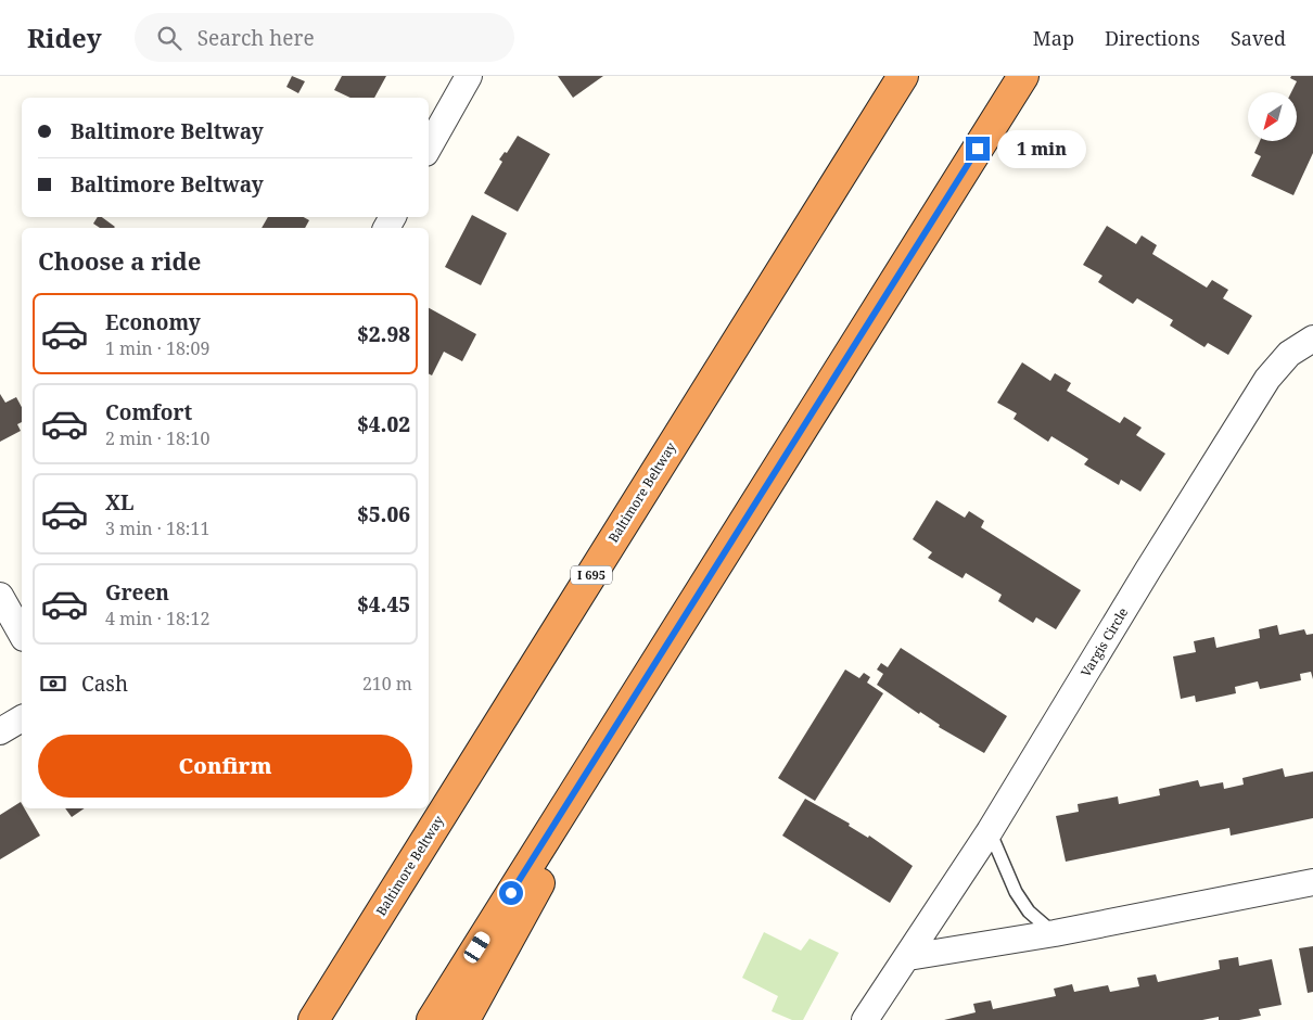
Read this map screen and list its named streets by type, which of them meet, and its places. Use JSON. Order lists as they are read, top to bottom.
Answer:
{
  "streets": {
    "highway": ["Baltimore Beltway", "I 695"],
    "street": ["Vargis Circle"]
  },
  "north": "bottom left",
  "page": {
    "header": "Ridey",
    "search": "Search here",
    "nav": ["Map", "Directions", "Saved"],
    "banner": ["Baltimore Beltway", "Baltimore Beltway"],
    "bubble": "1 min",
    "heading": "Choose a ride",
    "list": [
      {
        "name": "Economy",
        "note": "1 min · 18:09",
        "value": "$2.98"
      },
      {
        "name": "Comfort",
        "note": "2 min · 18:10",
        "value": "$4.02"
      },
      {
        "name": "XL",
        "note": "3 min · 18:11",
        "value": "$5.06"
      },
      {
        "name": "Green",
        "note": "4 min · 18:12",
        "value": "$4.45"
      }
    ],
    "pay": ["Cash", "210 m"],
    "buttons": "Confirm"
  }
}
